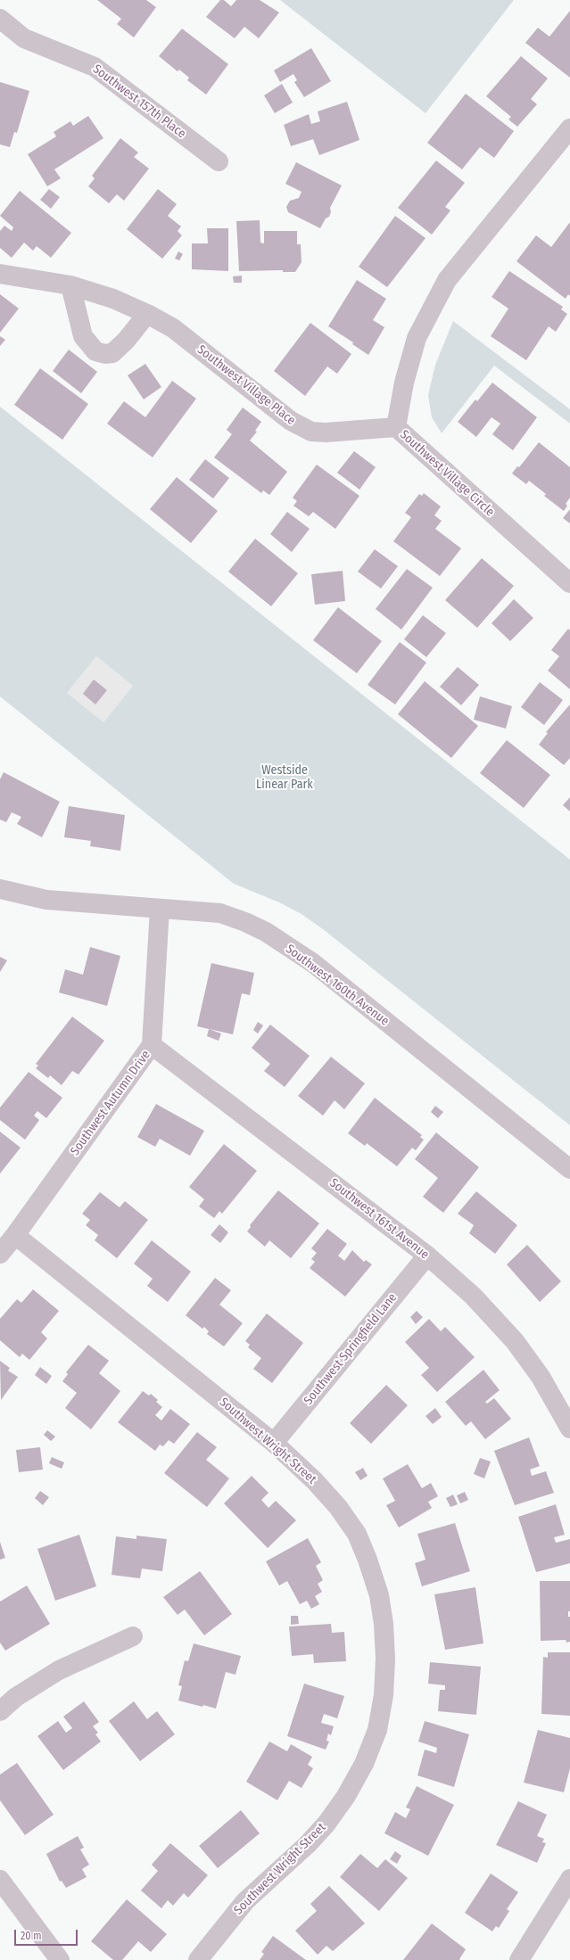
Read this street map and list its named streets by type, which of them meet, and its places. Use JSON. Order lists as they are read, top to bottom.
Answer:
{
  "streets": {
    "street": [
      "Southwest 157th Place",
      "Southwest Village Place",
      "Southwest Village Circle",
      "Southwest 160th Avenue",
      "Southwest Autumn Drive",
      "Southwest 161st Avenue",
      "Southwest Springfield Lane",
      "Southwest Wright Street"
    ]
  },
  "crossings": [
    ["Southwest Village Place", "Southwest Village Circle"],
    ["Southwest 160th Avenue", "Southwest Autumn Drive"],
    ["Southwest Autumn Drive", "Southwest 161st Avenue"],
    ["Southwest Autumn Drive", "Southwest Wright Street"],
    ["Southwest 161st Avenue", "Southwest Springfield Lane"],
    ["Southwest Springfield Lane", "Southwest Wright Street"]
  ],
  "parks": ["Westside Linear Park"],
  "scale_bar": "20 m"
}
